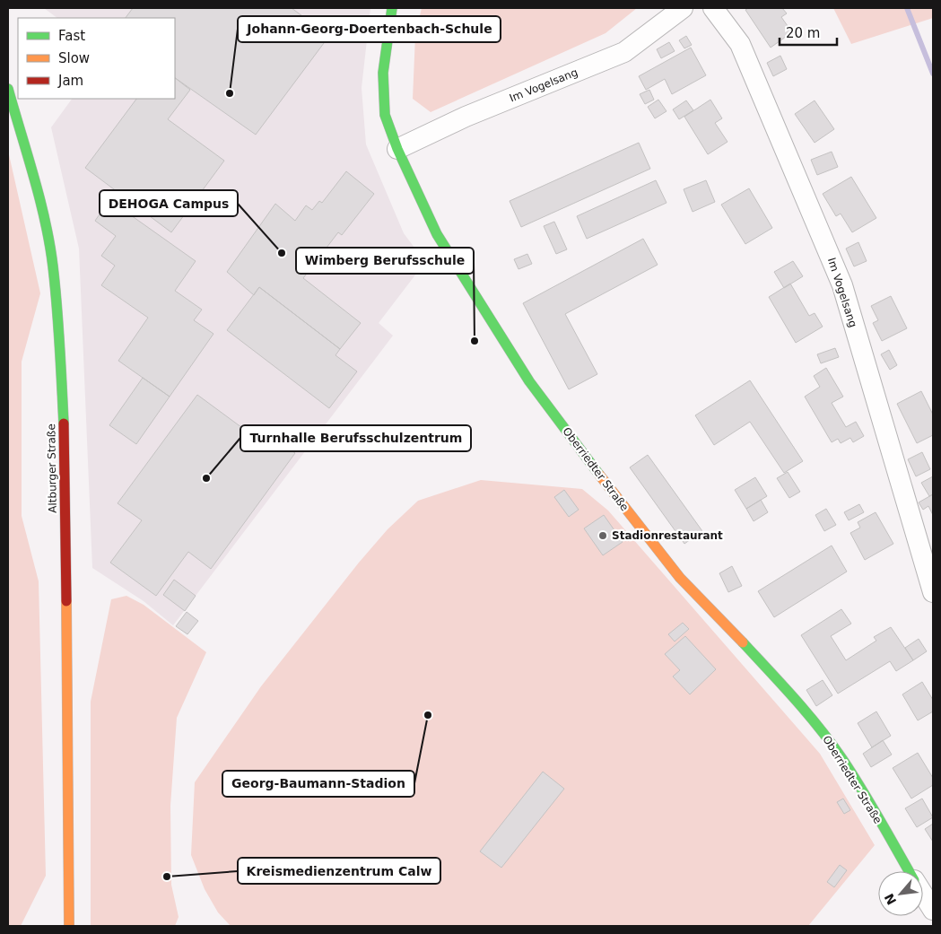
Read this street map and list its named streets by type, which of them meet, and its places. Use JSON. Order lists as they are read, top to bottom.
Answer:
{
  "streets": {
    "street": ["Im Vogelsang", "Altburger Straße", "Oberriedter Straße"]
  },
  "crossings": [
    ["Im Vogelsang", "Oberriedter Straße"]
  ],
  "places": [
    "Johann-Georg-Doertenbach-Schule",
    "DEHOGA Campus",
    "Wimberg Berufsschule",
    "Turnhalle Berufsschulzentrum",
    "Stadionrestaurant",
    "Georg-Baumann-Stadion",
    "Kreismedienzentrum Calw"
  ],
  "legend": ["Fast", "Slow", "Jam"],
  "scale_bar": "20 m",
  "north": "bottom left"
}
